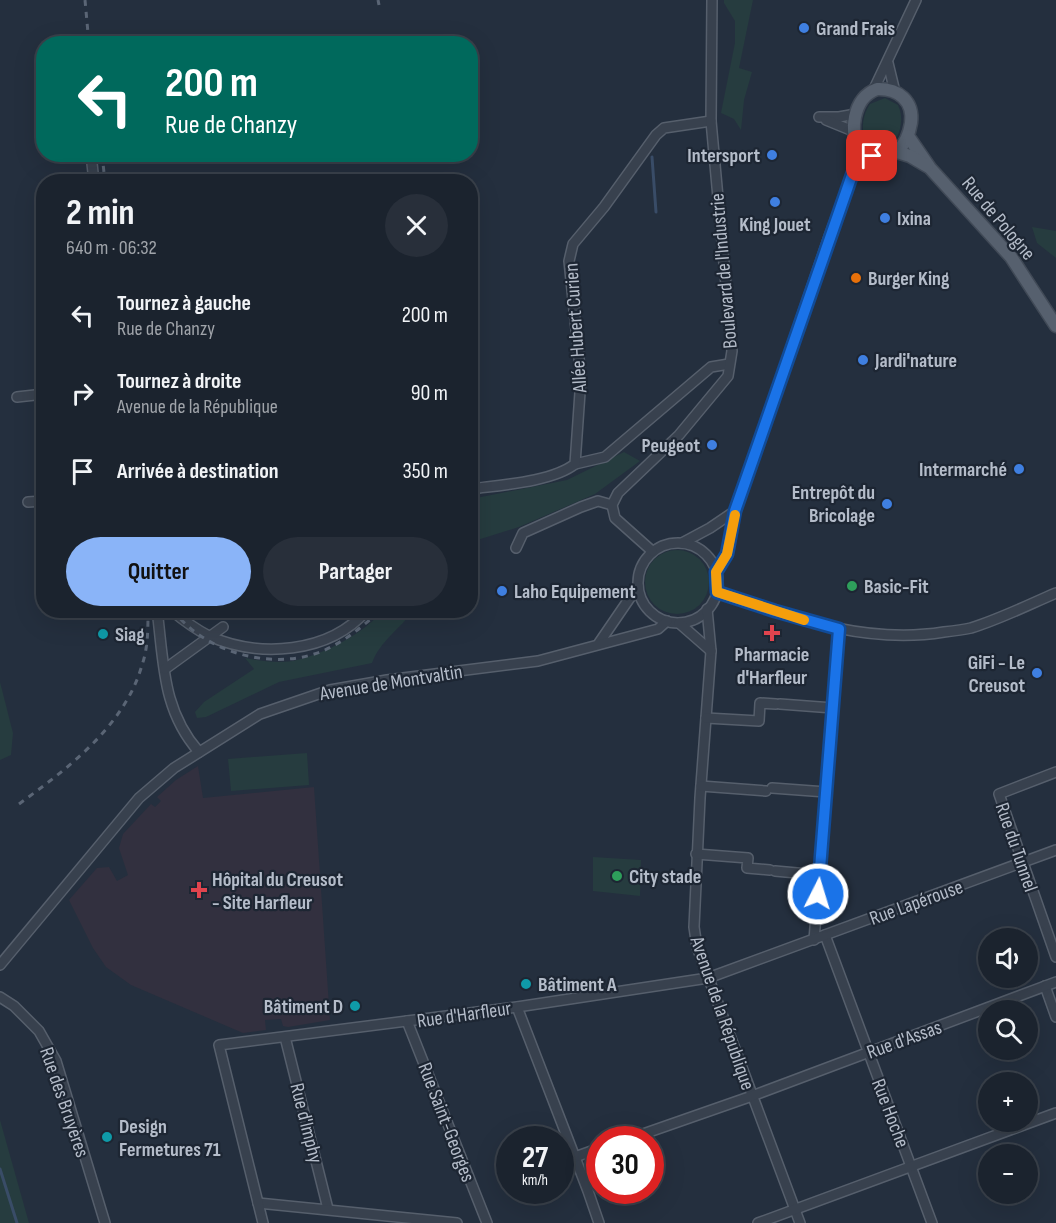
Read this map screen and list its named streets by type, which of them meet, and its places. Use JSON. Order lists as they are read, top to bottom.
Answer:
{
  "streets": {
    "main road": ["Rue de Pologne"],
    "street": [
      "Boulevard de l'Industrie",
      "Allée Hubert Curien",
      "Avenue de Montvaltin",
      "Rue du Tunnel",
      "Rue Lapérouse",
      "Avenue de la République",
      "Rue d'Harfleur",
      "Rue d'Assas",
      "Rue des Bruyères",
      "Rue Hoche",
      "Rue Saint-Georges",
      "Rue d'Imphy"
    ]
  },
  "crossings": [
    ["Boulevard de l'Industrie", "Allée Hubert Curien"],
    ["Avenue de Montvaltin", "Avenue de la République"],
    ["Rue du Tunnel", "Rue Lapérouse"],
    ["Rue Lapérouse", "Avenue de la République"],
    ["Rue Lapérouse", "Rue d'Harfleur"],
    ["Rue Lapérouse", "Rue Hoche"],
    ["Avenue de la République", "Rue d'Harfleur"],
    ["Avenue de la République", "Rue d'Assas"],
    ["Rue d'Harfleur", "Rue Saint-Georges"],
    ["Rue d'Harfleur", "Rue d'Imphy"],
    ["Rue d'Assas", "Rue Hoche"]
  ],
  "places": {
    "other": [
      "Grand Frais",
      "Intersport",
      "King Jouet",
      "Ixina",
      "Burger King",
      "Jardi'nature",
      "Peugeot",
      "Intermarché",
      "Entrepôt du Bricolage",
      "Basic-Fit",
      "Laho Equipement",
      "Siag",
      "GiFi - Le Creusot",
      "City stade",
      "Bâtiment A",
      "Bâtiment D",
      "Design Fermetures 71"
    ],
    "health": ["Pharmacie d'Harfleur", "Hôpital du Creusot - Site Harfleur"]
  },
  "page": {
    "turn": ["200 m", "Rue de Chanzy"],
    "heading": ["2 min", "640 m · 06:32"],
    "list": [
      {
        "name": "Tournez à gauche",
        "note": "Rue de Chanzy",
        "value": "200 m"
      },
      {
        "name": "Tournez à droite",
        "note": "Avenue de la République",
        "value": "90 m"
      },
      {
        "name": "Arrivée à destination",
        "value": "350 m"
      }
    ],
    "buttons": ["Quitter", "Partager"],
    "map_buttons": ["+", "−"],
    "speed": "27 km/h",
    "limit": "30"
  }
}
